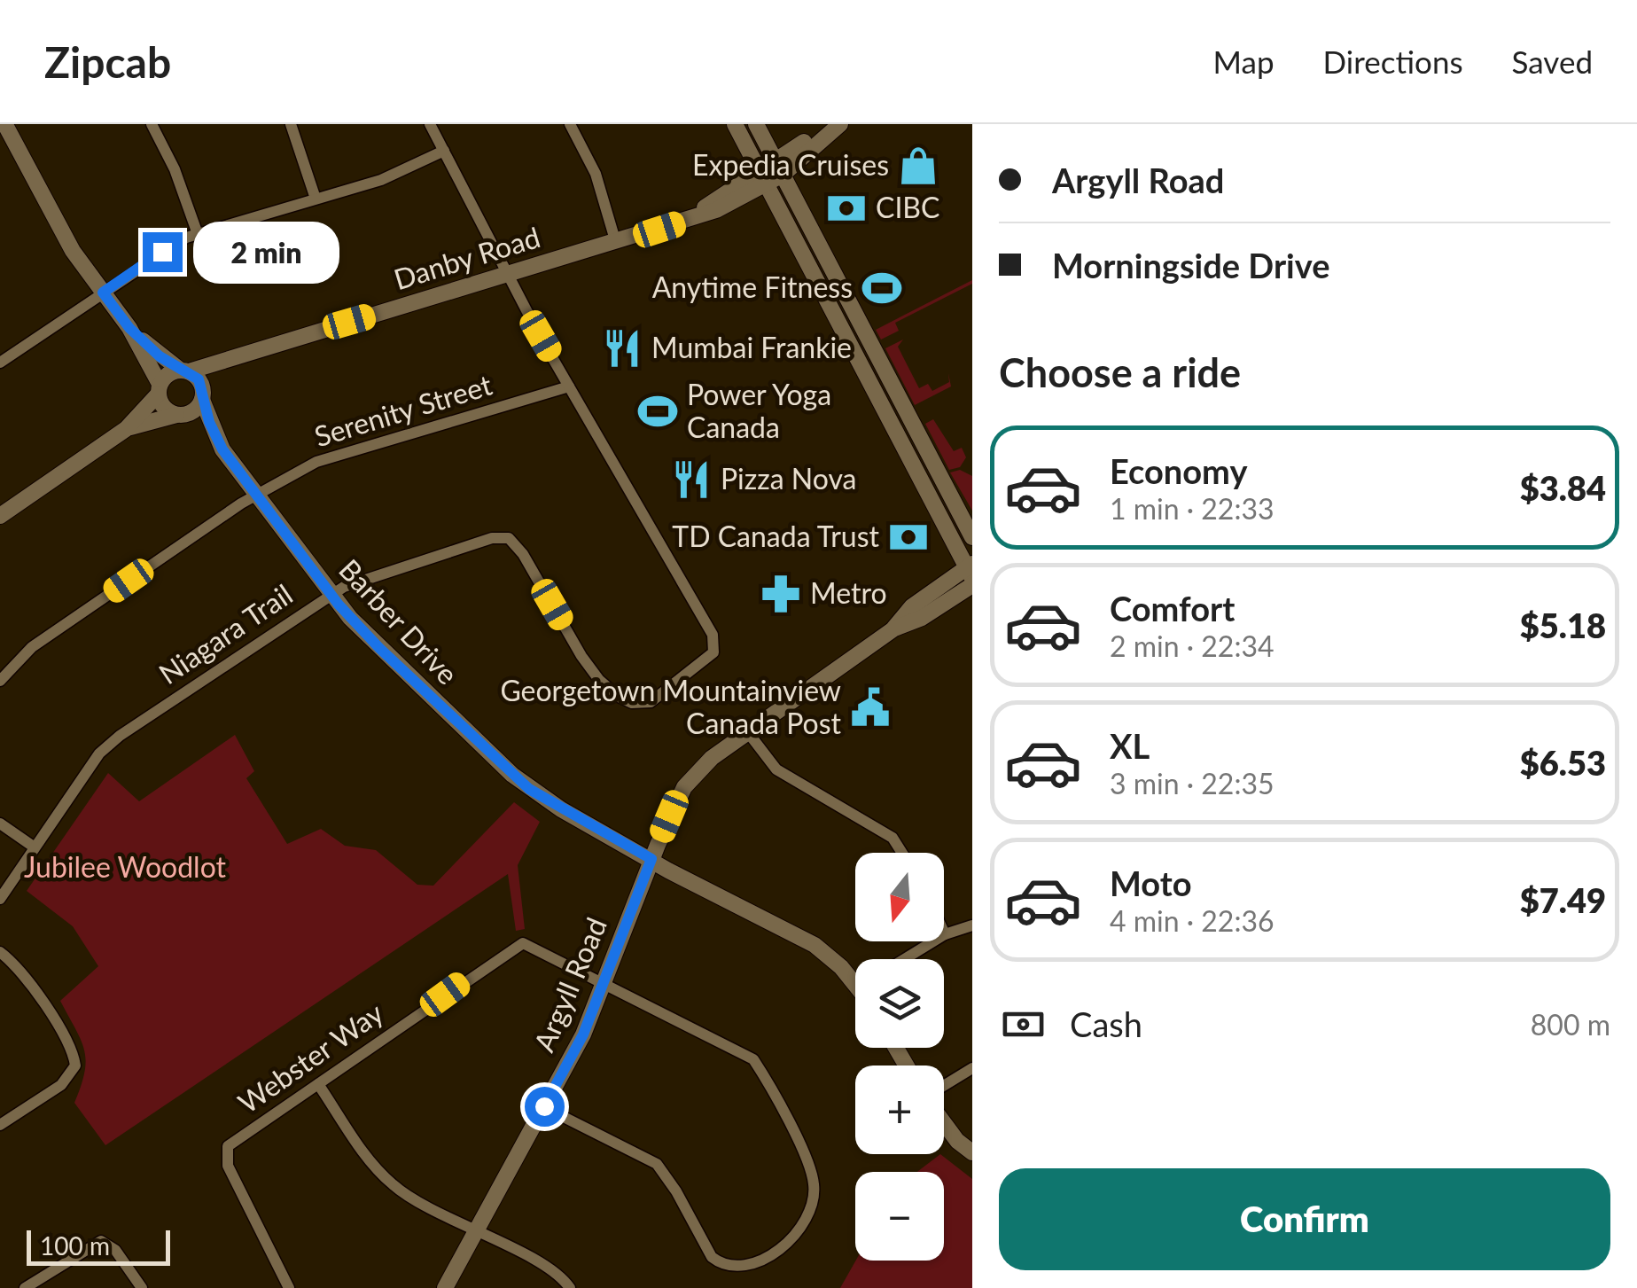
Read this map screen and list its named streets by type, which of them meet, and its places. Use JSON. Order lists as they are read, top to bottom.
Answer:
{
  "streets": {
    "street": [
      "Danby Road",
      "Serenity Street",
      "Barber Drive",
      "Niagara Trail",
      "Argyll Road",
      "Webster Way"
    ]
  },
  "crossings": [
    ["Danby Road", "Barber Drive"],
    ["Danby Road", "Niagara Trail"],
    ["Serenity Street", "Barber Drive"],
    ["Serenity Street", "Niagara Trail"],
    ["Barber Drive", "Niagara Trail"],
    ["Barber Drive", "Argyll Road"],
    ["Argyll Road", "Webster Way"]
  ],
  "parks": ["Jubilee Woodlot"],
  "places": {
    "shop": ["Expedia Cruises"],
    "bank": ["CIBC", "TD Canada Trust"],
    "sports": ["Anytime Fitness", "Power Yoga Canada"],
    "restaurant": ["Mumbai Frankie", "Pizza Nova"],
    "pharmacy": ["Metro"],
    "public building": ["Georgetown Mountainview Canada Post"]
  },
  "scale_bar": "100 m",
  "north": "bottom",
  "page": {
    "header": "Zipcab",
    "nav": ["Map", "Directions", "Saved"],
    "banner": ["Argyll Road", "Morningside Drive"],
    "bubble": "2 min",
    "heading": "Choose a ride",
    "list": [
      {
        "name": "Economy",
        "note": "1 min · 22:33",
        "value": "$3.84"
      },
      {
        "name": "Comfort",
        "note": "2 min · 22:34",
        "value": "$5.18"
      },
      {
        "name": "XL",
        "note": "3 min · 22:35",
        "value": "$6.53"
      },
      {
        "name": "Moto",
        "note": "4 min · 22:36",
        "value": "$7.49"
      }
    ],
    "map_buttons": ["+", "−"],
    "pay": ["Cash", "800 m"],
    "buttons": "Confirm",
    "scale": "100 m"
  }
}
